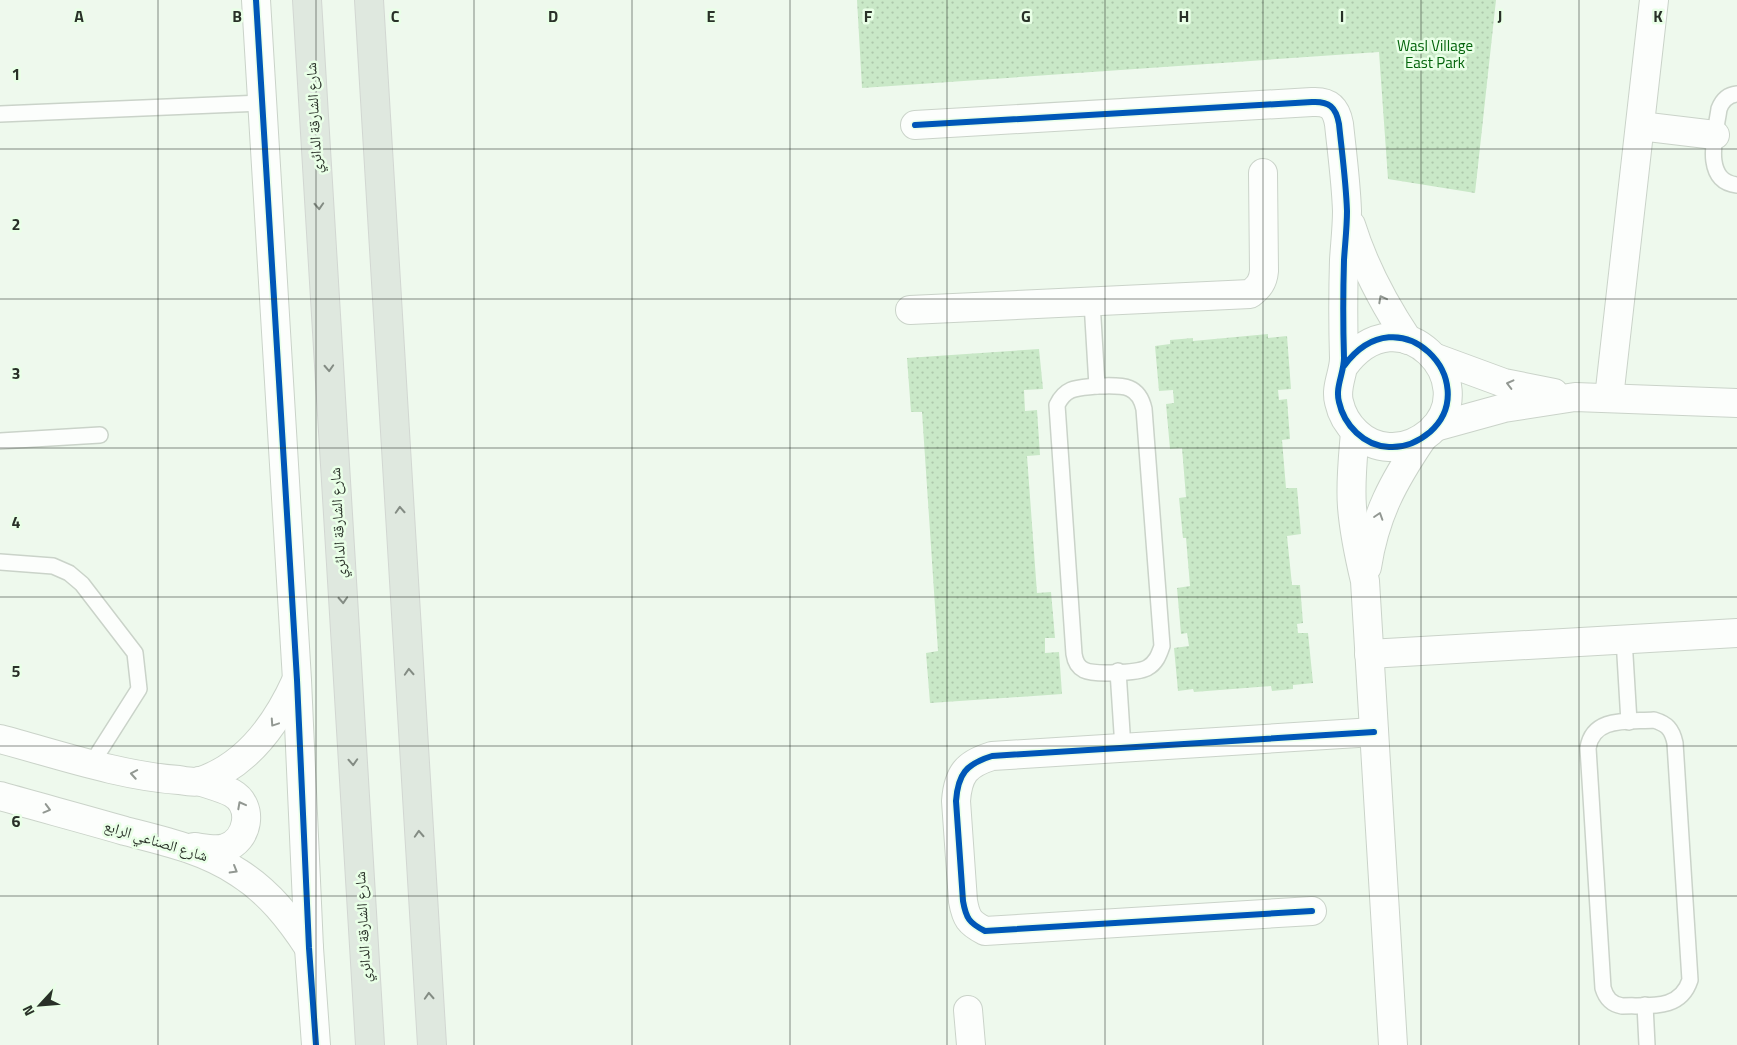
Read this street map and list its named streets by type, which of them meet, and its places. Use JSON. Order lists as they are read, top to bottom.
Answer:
{
  "streets": {
    "highway": ["شارع الشارقة الدائري"],
    "street": ["شارع الصناعي الرابع"]
  },
  "parks": ["Wasl Village East Park"],
  "north": "bottom left",
  "grid": {
    "columns": [
      "A",
      "B",
      "C",
      "D",
      "E",
      "F",
      "G",
      "H",
      "I",
      "J",
      "K"
    ],
    "rows": [
      "1",
      "2",
      "3",
      "4",
      "5",
      "6"
    ]
  }
}
